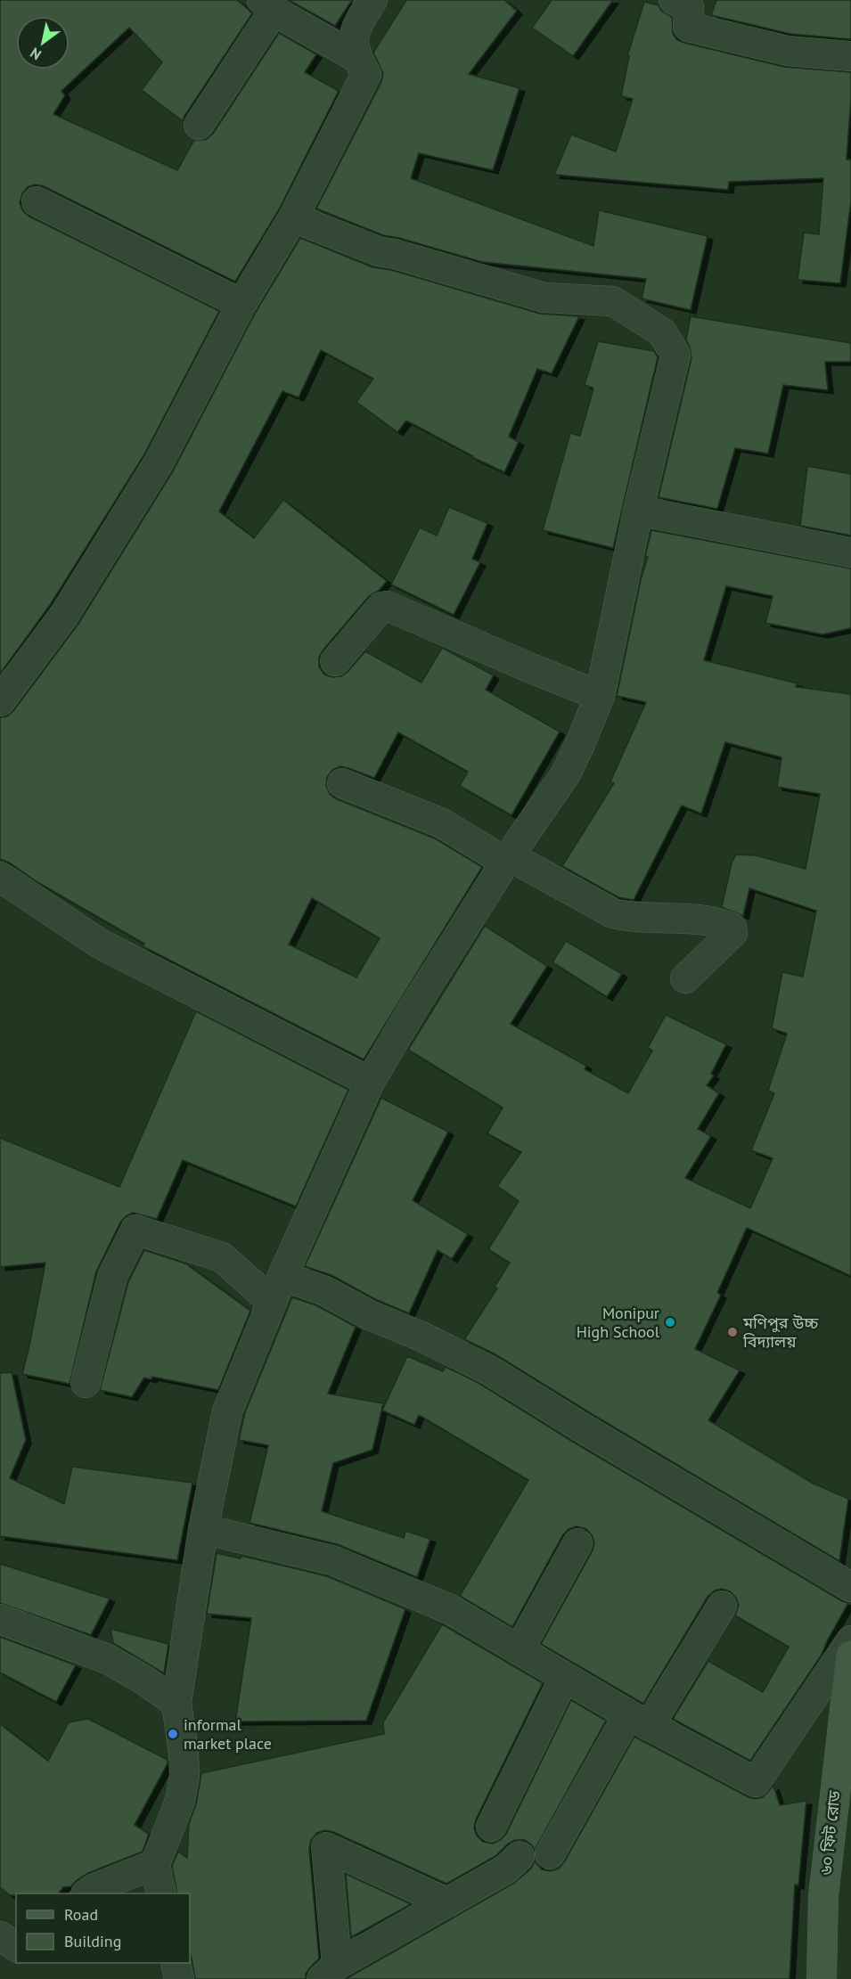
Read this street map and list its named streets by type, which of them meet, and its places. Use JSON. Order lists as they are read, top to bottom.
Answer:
{
  "streets": {
    "street": ["৬০ ফিট রোড"]
  },
  "places": ["Monipur High School", "মণিপুর উচ্চ বিদ্যালয়", "informal market place"],
  "legend": ["Road", "Building"],
  "north": "bottom left"
}
